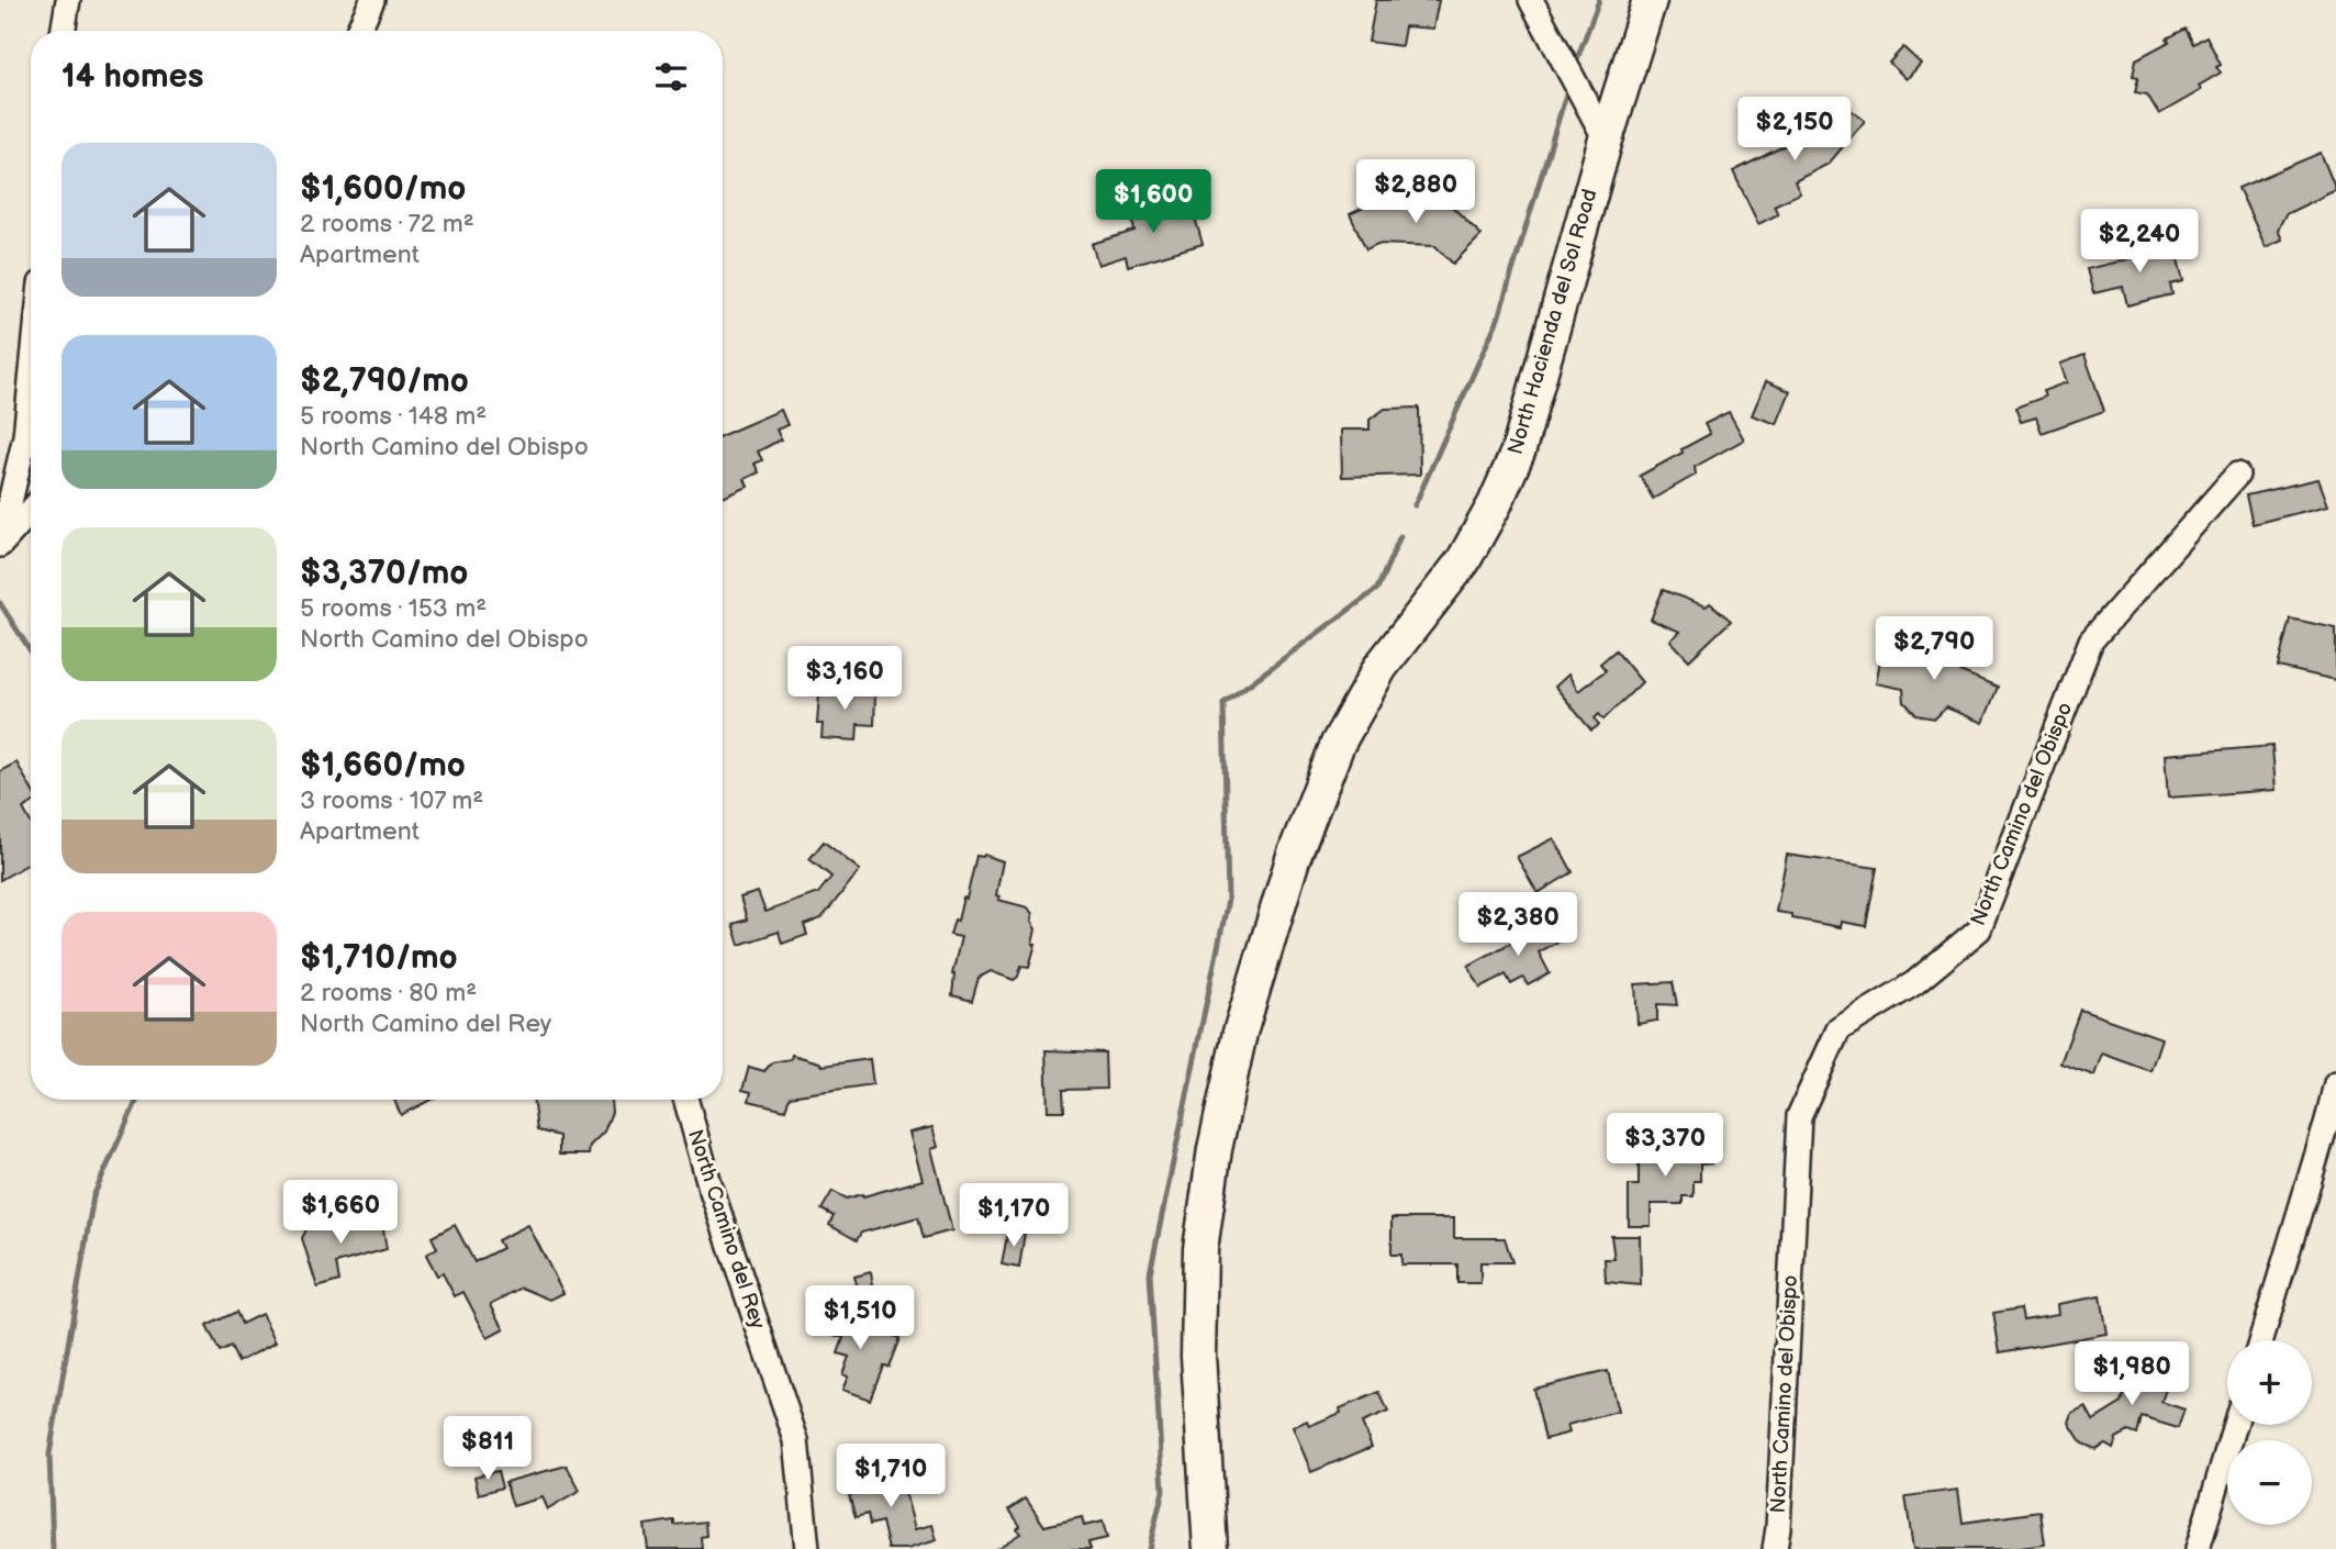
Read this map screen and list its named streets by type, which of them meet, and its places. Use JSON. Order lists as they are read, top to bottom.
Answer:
{
  "streets": {
    "street": ["North Hacienda del Sol Road", "North Camino del Obispo", "North Camino del Rey"]
  },
  "page": {
    "heading": "14 homes",
    "price": [
      "$2,150",
      "$2,880",
      "$1,600",
      "$2,240",
      "$2,790",
      "$3,160",
      "$2,380",
      "$3,370",
      "$1,660",
      "$1,170",
      "$1,510",
      "$1,980",
      "$811",
      "$1,710"
    ],
    "list": [
      {
        "name": "$1,600/mo",
        "note": "2 rooms · 72 m² · Apartment"
      },
      {
        "name": "$2,790/mo",
        "note": "5 rooms · 148 m² · North Camino del Obispo"
      },
      {
        "name": "$3,370/mo",
        "note": "5 rooms · 153 m² · North Camino del Obispo"
      },
      {
        "name": "$1,660/mo",
        "note": "3 rooms · 107 m² · Apartment"
      },
      {
        "name": "$1,710/mo",
        "note": "2 rooms · 80 m² · North Camino del Rey"
      }
    ],
    "map_buttons": ["+", "−"]
  }
}
